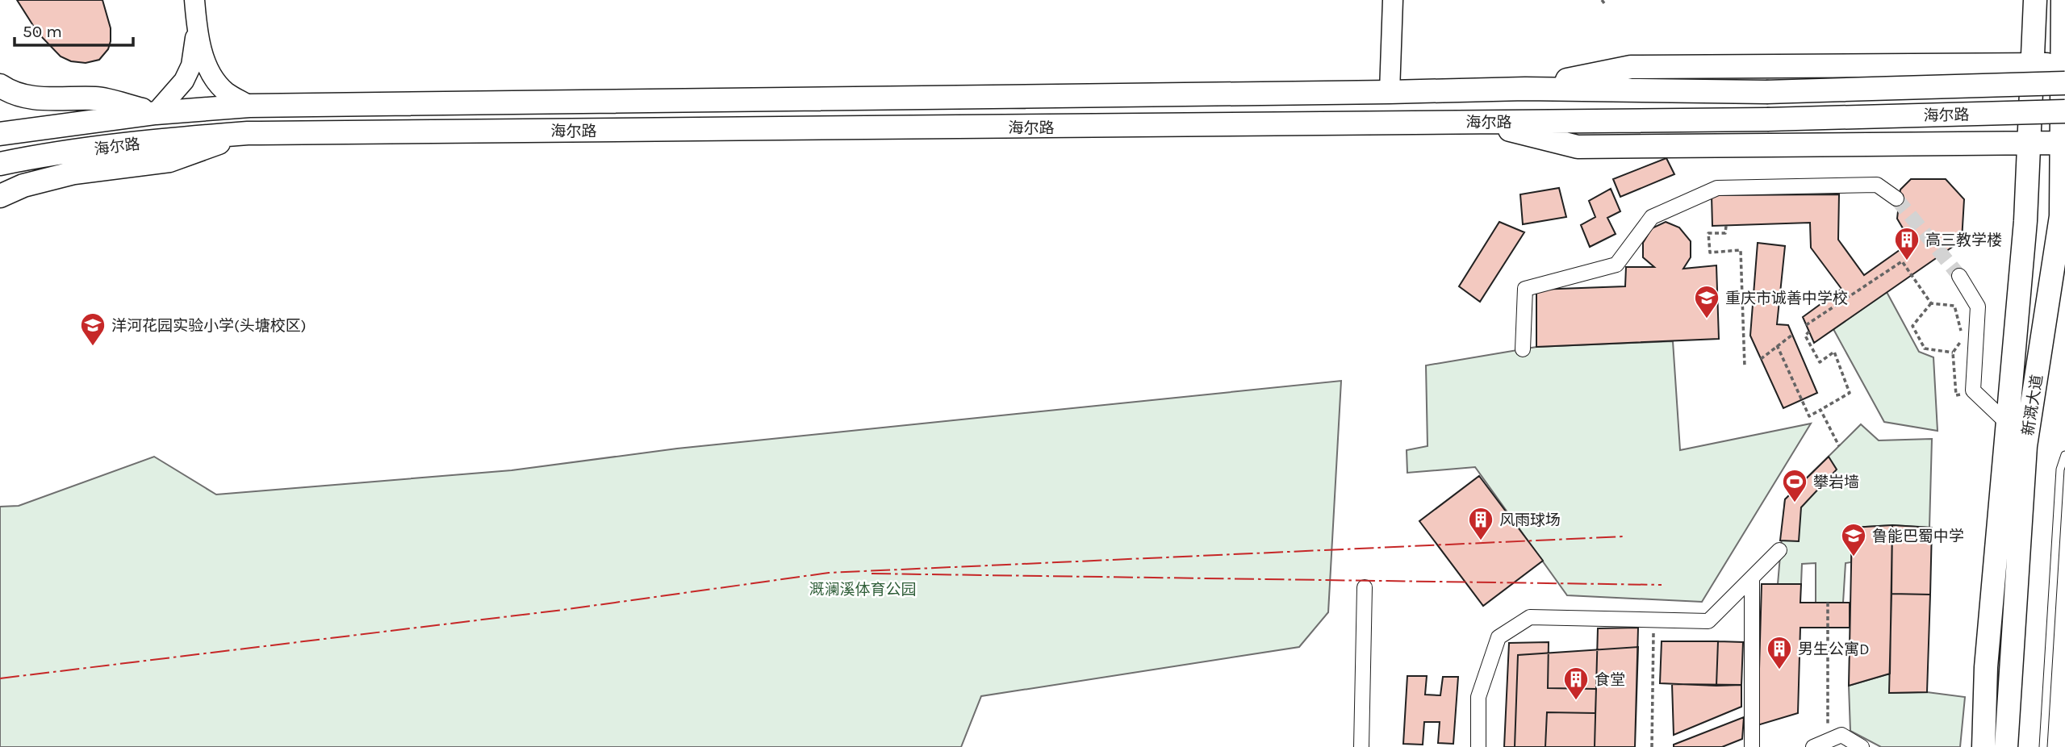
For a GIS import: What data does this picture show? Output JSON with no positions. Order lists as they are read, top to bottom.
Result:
{
  "streets": {
    "main road": ["海尔路", "新溉大道"]
  },
  "crossings": [
    ["海尔路", "新溉大道"]
  ],
  "parks": ["溉澜溪体育公园"],
  "places": {
    "building": [
      "高三教学楼",
      "风雨球场",
      "男生公寓D",
      "食堂"
    ],
    "school or university": ["重庆市诚善中学校", "洋河花园实验小学(头塘校区)", "鲁能巴蜀中学"],
    "sports": ["攀岩墙"]
  },
  "scale_bar": "50 m"
}
